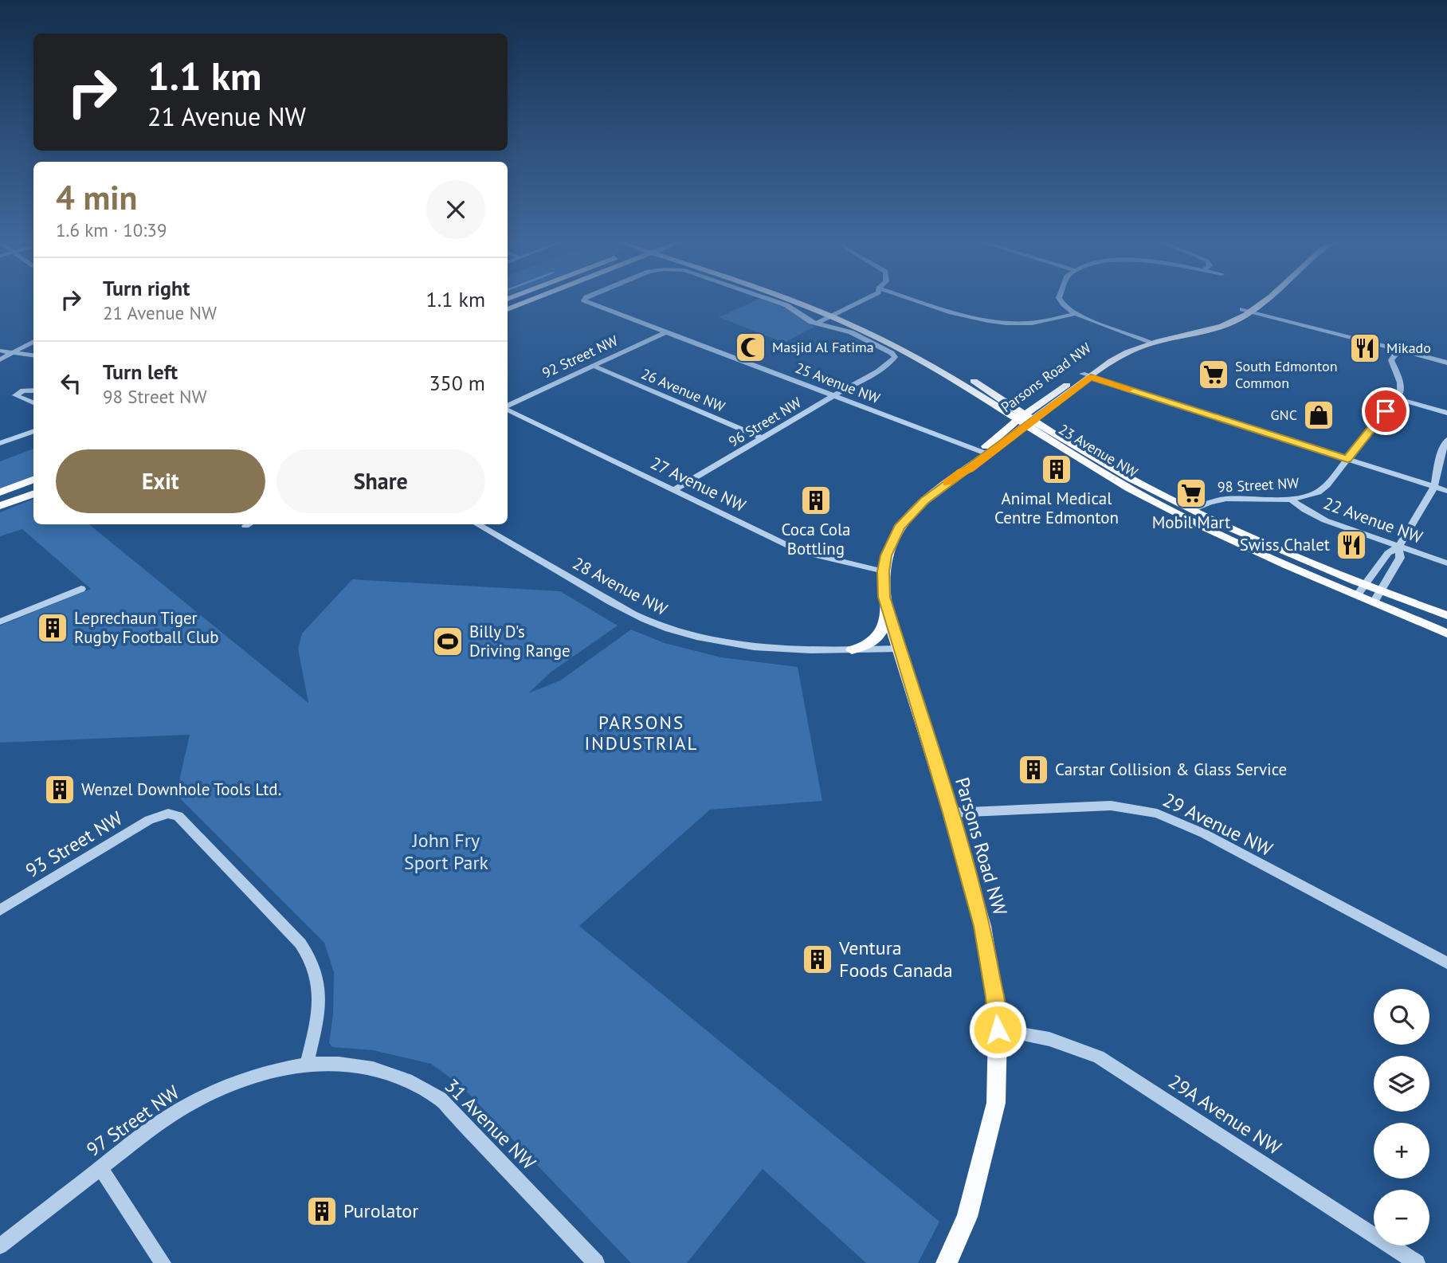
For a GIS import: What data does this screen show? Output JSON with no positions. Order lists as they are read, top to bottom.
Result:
{
  "streets": {
    "main road": ["Parsons Road NW", "23 Avenue NW"],
    "street": [
      "92 Street NW",
      "25 Avenue NW",
      "26 Avenue NW",
      "96 Street NW",
      "27 Avenue NW",
      "98 Street NW",
      "22 Avenue NW",
      "28 Avenue NW",
      "29 Avenue NW",
      "93 Street NW",
      "29A Avenue NW",
      "97 Street NW",
      "31 Avenue NW"
    ]
  },
  "crossings": [
    ["92 Street NW", "25 Avenue NW"],
    ["92 Street NW", "26 Avenue NW"],
    ["Parsons Road NW", "25 Avenue NW"],
    ["Parsons Road NW", "23 Avenue NW"],
    ["Parsons Road NW", "27 Avenue NW"],
    ["Parsons Road NW", "28 Avenue NW"],
    ["Parsons Road NW", "29 Avenue NW"],
    ["Parsons Road NW", "29A Avenue NW"],
    ["25 Avenue NW", "96 Street NW"],
    ["26 Avenue NW", "96 Street NW"],
    ["96 Street NW", "27 Avenue NW"],
    ["23 Avenue NW", "98 Street NW"],
    ["98 Street NW", "22 Avenue NW"],
    ["97 Street NW", "31 Avenue NW"]
  ],
  "districts": ["PARSONS INDUSTRIAL"],
  "parks": ["John Fry Sport Park"],
  "places": {
    "mosque": ["Masjid Al Fatima"],
    "restaurant": ["Mikado", "Swiss Chalet"],
    "supermarket": ["South Edmonton Common", "Mobil Mart"],
    "shop": ["GNC"],
    "building": [
      "Animal Medical Centre Edmonton",
      "Coca Cola Bottling",
      "Leprechaun Tiger Rugby Football Club",
      "Carstar Collision & Glass Service",
      "Wenzel Downhole Tools Ltd.",
      "Ventura Foods Canada",
      "Purolator"
    ],
    "sports": ["Billy D's Driving Range"]
  },
  "page": {
    "turn": ["1.1 km", "21 Avenue NW"],
    "heading": ["4 min", "1.6 km · 10:39"],
    "list": [
      {
        "name": "Turn right",
        "note": "21 Avenue NW",
        "value": "1.1 km"
      },
      {
        "name": "Turn left",
        "note": "98 Street NW",
        "value": "350 m"
      }
    ],
    "buttons": ["Exit", "Share"],
    "map_buttons": ["+", "−"]
  }
}
